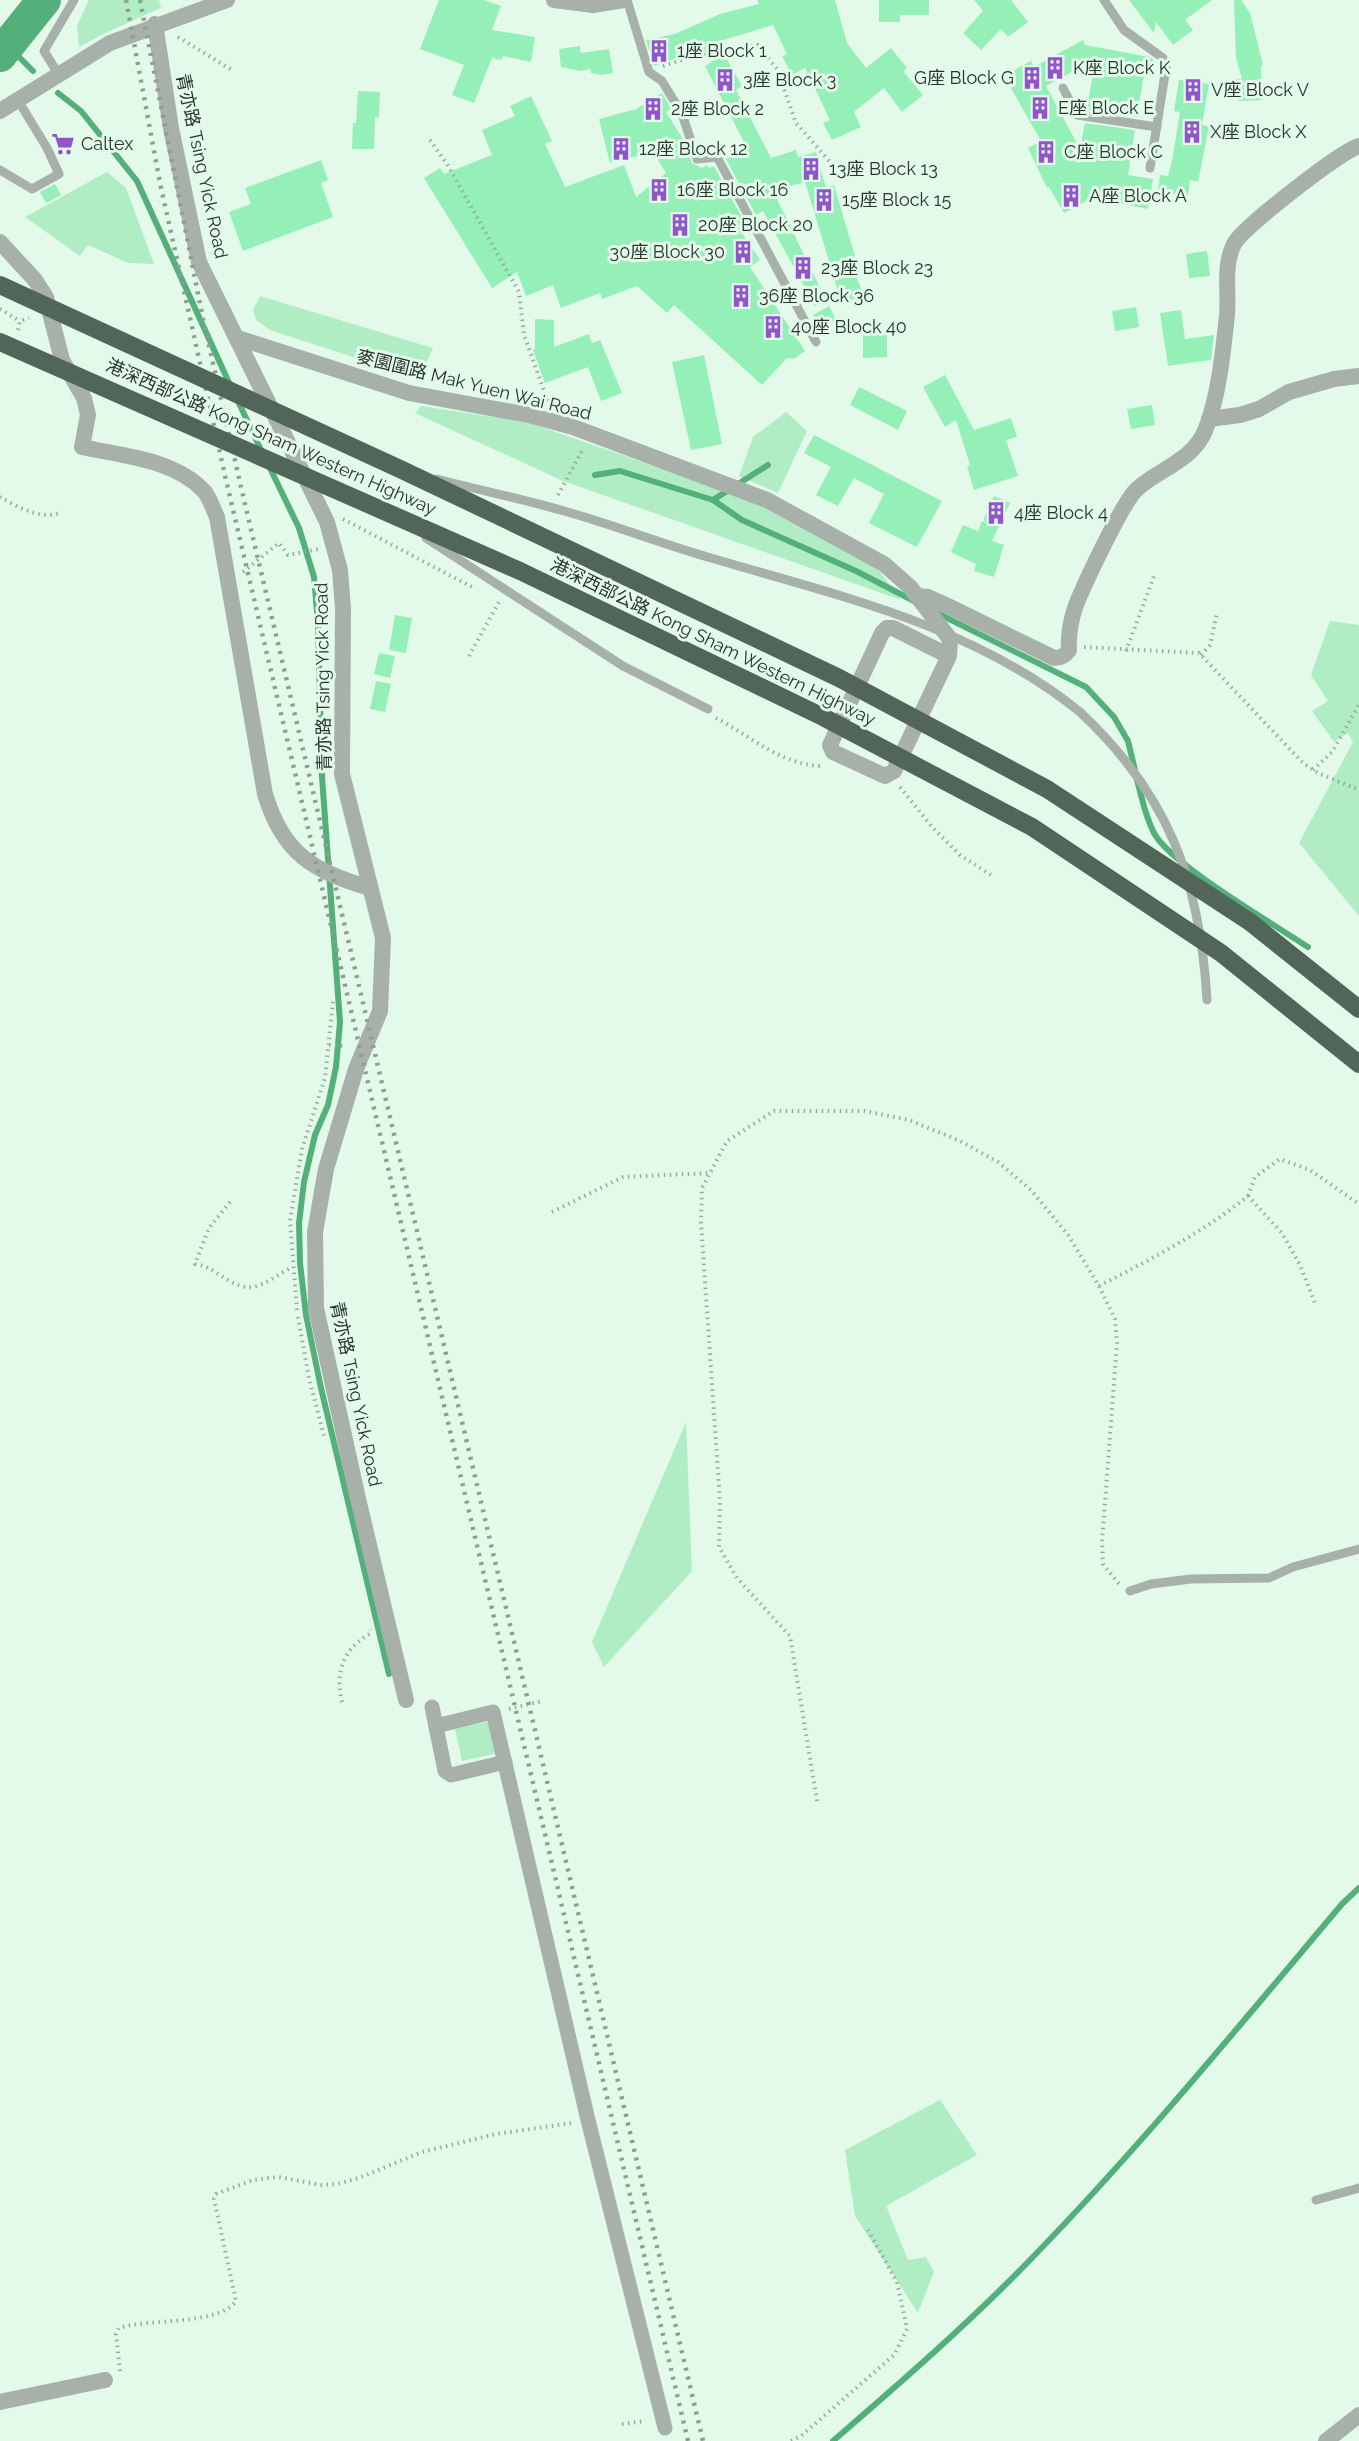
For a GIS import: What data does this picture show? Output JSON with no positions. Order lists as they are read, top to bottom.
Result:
{
  "streets": {
    "highway": ["港深西部公路 Kong Sham Western Highway"],
    "street": ["青亦路 Tsing Yick Road", "麥園圍路 Mak Yuen Wai Road"]
  },
  "crossings": [
    ["青亦路 Tsing Yick Road", "麥園圍路 Mak Yuen Wai Road"]
  ],
  "places": {
    "building": [
      "1座 Block 1",
      "K座 Block K",
      "G座 Block G",
      "3座 Block 3",
      "V座 Block V",
      "E座 Block E",
      "2座 Block 2",
      "X座 Block X",
      "12座 Block 12",
      "C座 Block C",
      "13座 Block 13",
      "16座 Block 16",
      "A座 Block A",
      "15座 Block 15",
      "20座 Block 20",
      "30座 Block 30",
      "23座 Block 23",
      "36座 Block 36",
      "40座 Block 40",
      "4座 Block 4"
    ],
    "supermarket": ["Caltex"]
  }
}
